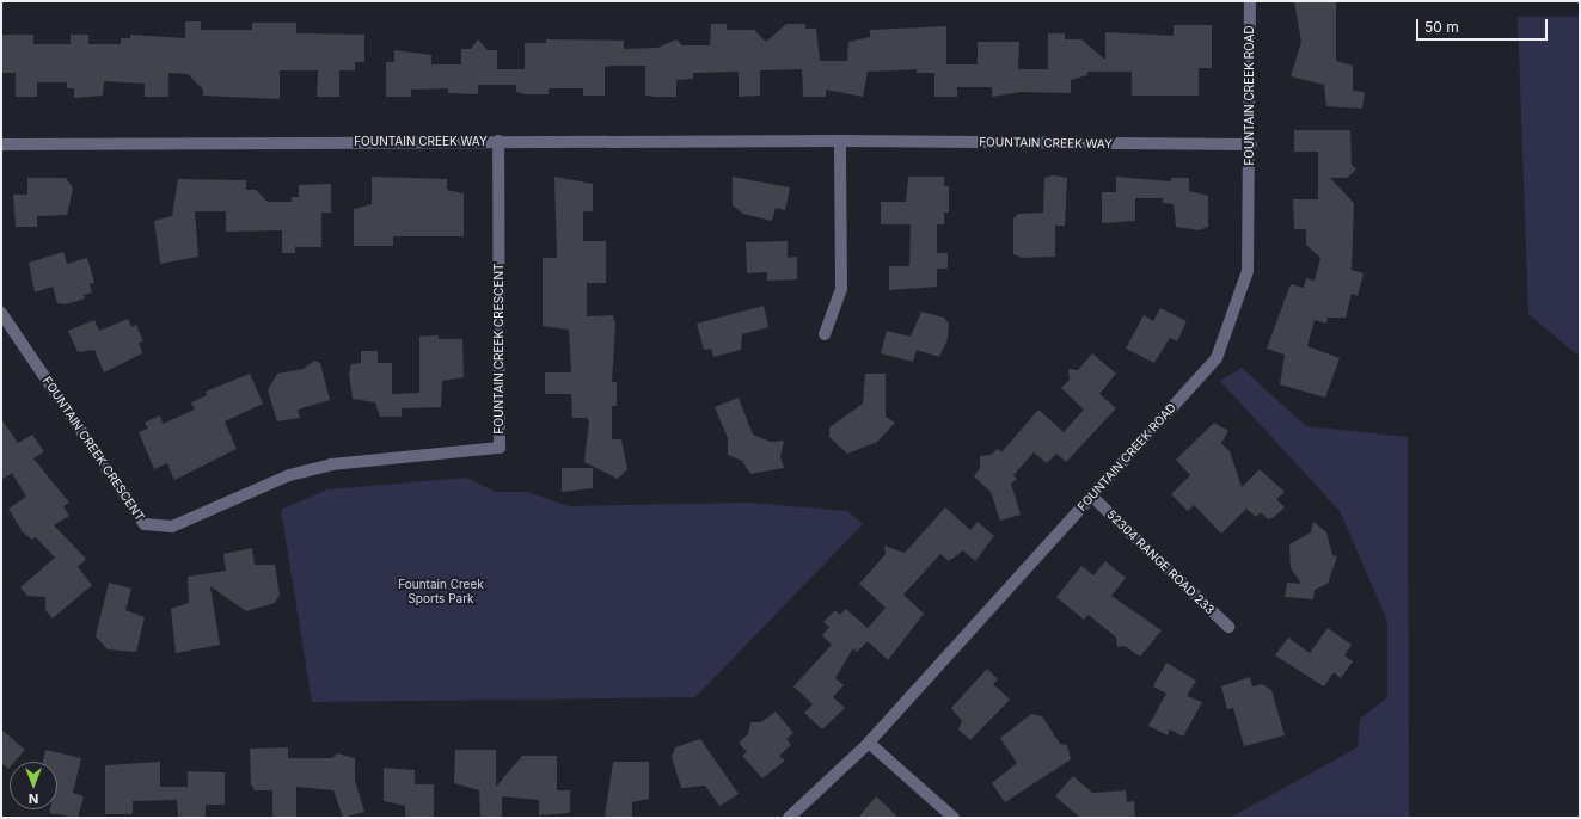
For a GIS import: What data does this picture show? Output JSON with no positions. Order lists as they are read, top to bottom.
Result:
{
  "streets": {
    "street": [
      "FOUNTAIN CREEK ROAD",
      "FOUNTAIN CREEK WAY",
      "FOUNTAIN CREEK CRESCENT",
      "52304 RANGE ROAD 233"
    ]
  },
  "crossings": [
    ["FOUNTAIN CREEK ROAD", "FOUNTAIN CREEK WAY"],
    ["FOUNTAIN CREEK ROAD", "52304 RANGE ROAD 233"],
    ["FOUNTAIN CREEK WAY", "FOUNTAIN CREEK CRESCENT"]
  ],
  "parks": ["Fountain Creek Sports Park"],
  "scale_bar": "50 m",
  "north": "bottom"
}
